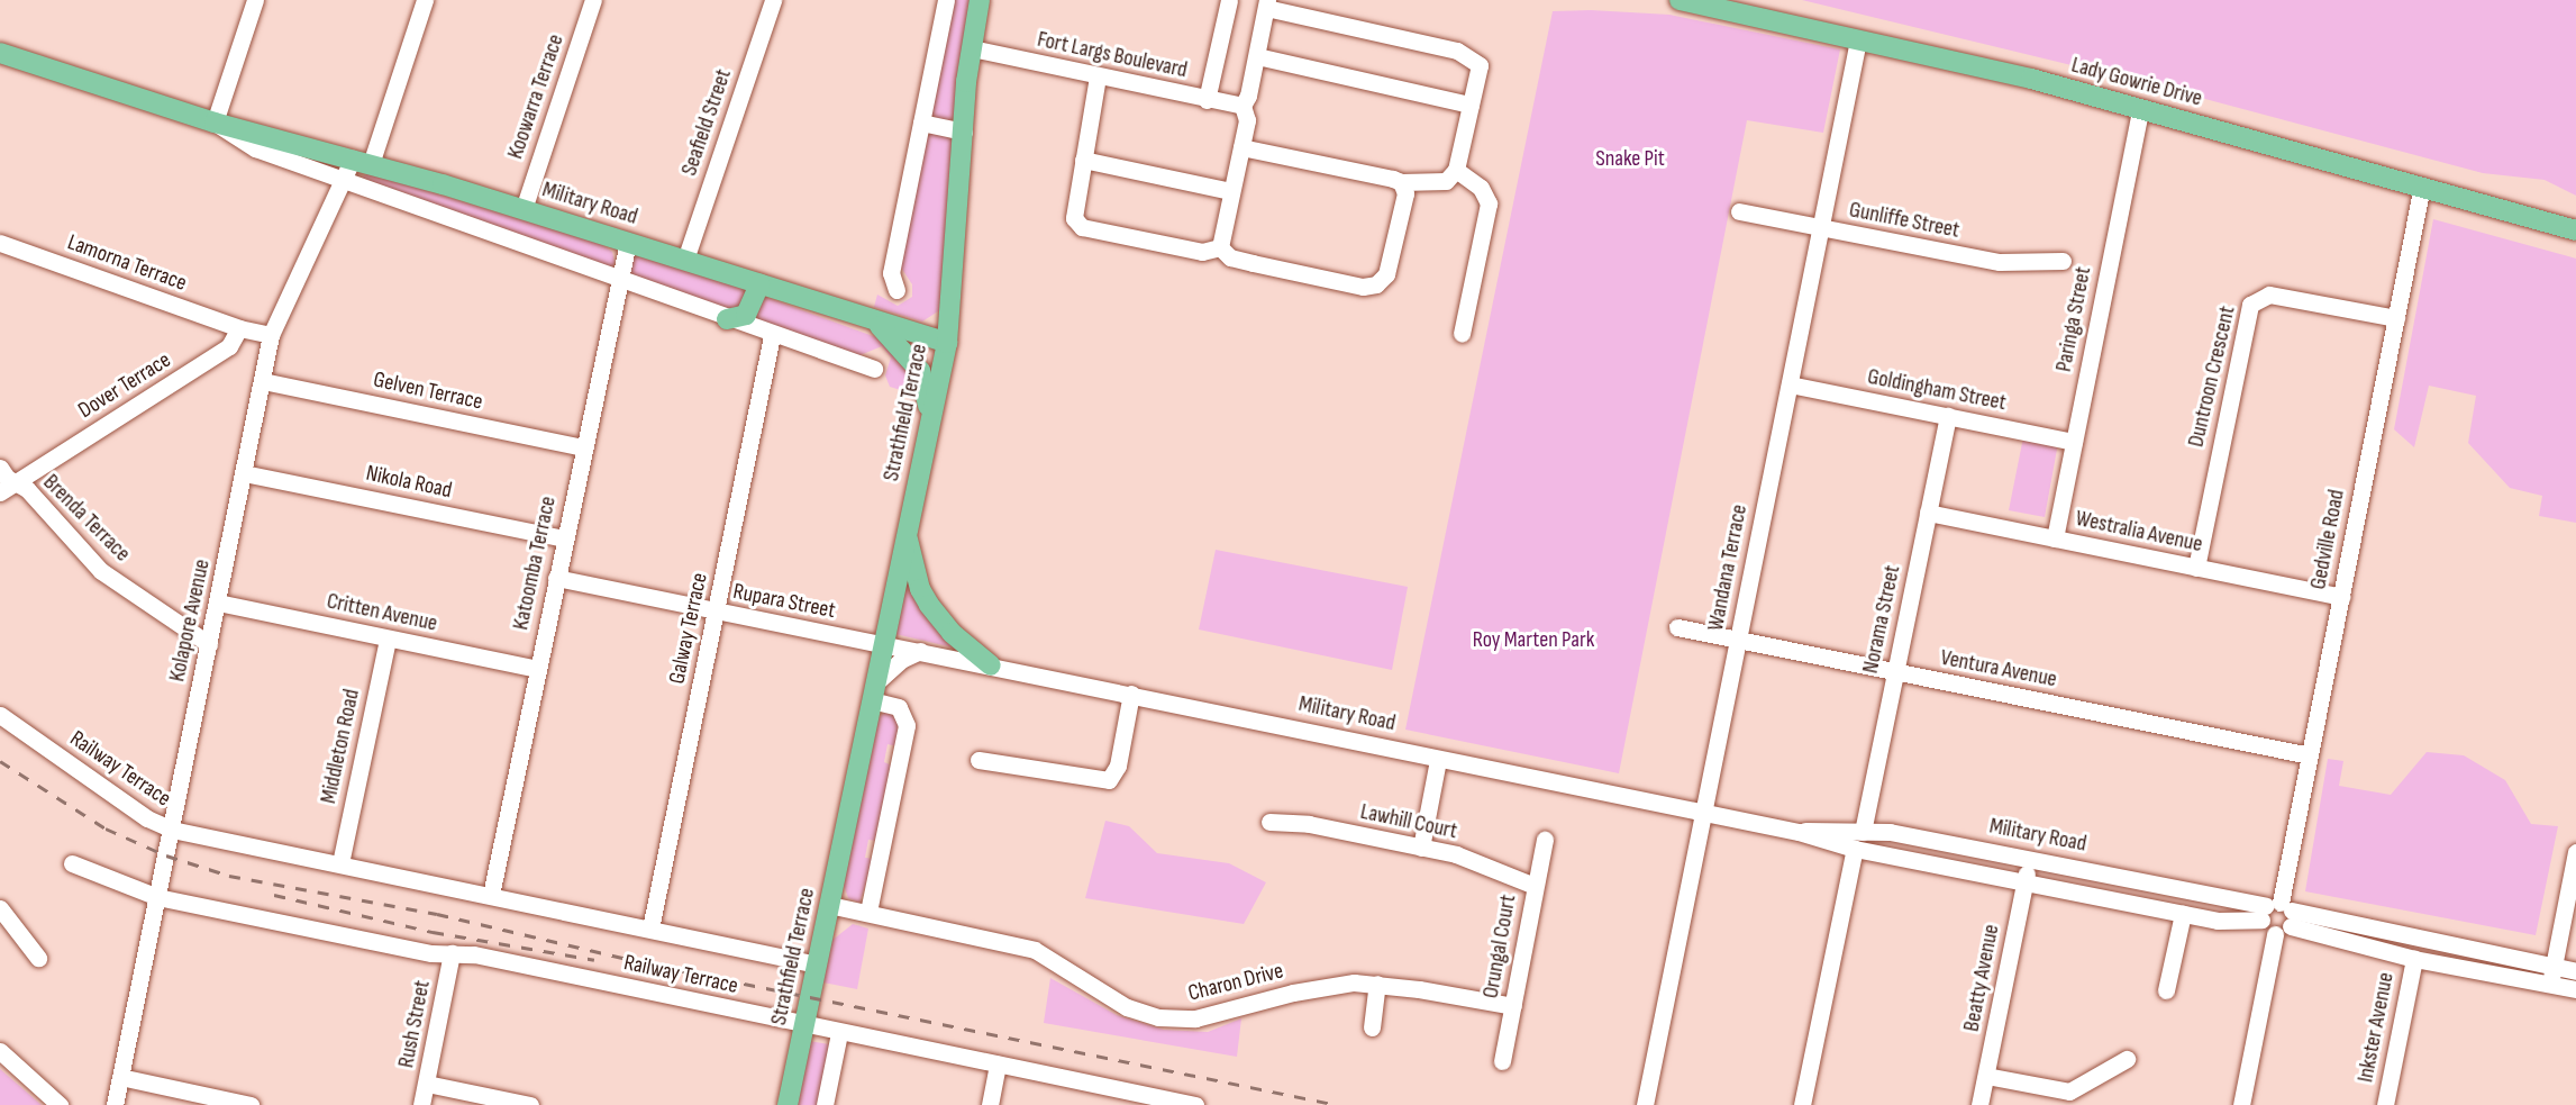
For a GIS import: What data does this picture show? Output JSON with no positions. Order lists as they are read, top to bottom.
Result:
{
  "streets": {
    "main road": ["Lady Gowrie Drive", "Military Road", "Strathfield Terrace"],
    "street": [
      "Fort Largs Boulevard",
      "Koowarra Terrace",
      "Seafield Street",
      "Gunliffe Street",
      "Lamorna Terrace",
      "Paringa Street",
      "Duntroon Crescent",
      "Dover Terrace",
      "Goldingham Street",
      "Gelven Terrace",
      "Nikola Road",
      "Brenda Terrace",
      "Westralia Avenue",
      "Gedville Road",
      "Katoomba Terrace",
      "Wandana Terrace",
      "Rupara Street",
      "Critten Avenue",
      "Norama Street",
      "Kolapore Avenue",
      "Galway Terrace",
      "Ventura Avenue",
      "Middleton Road",
      "Railway Terrace",
      "Lawhill Court",
      "Orungal Court",
      "Beatty Avenue",
      "Charon Drive",
      "Rush Street",
      "Inkster Avenue"
    ]
  },
  "crossings": [
    ["Fort Largs Boulevard", "Strathfield Terrace"],
    ["Lady Gowrie Drive", "Paringa Street"],
    ["Lady Gowrie Drive", "Gedville Road"],
    ["Lady Gowrie Drive", "Wandana Terrace"],
    ["Koowarra Terrace", "Military Road"],
    ["Seafield Street", "Military Road"],
    ["Military Road", "Strathfield Terrace"],
    ["Military Road", "Gedville Road"],
    ["Military Road", "Katoomba Terrace"],
    ["Military Road", "Wandana Terrace"],
    ["Military Road", "Rupara Street"],
    ["Military Road", "Norama Street"],
    ["Military Road", "Kolapore Avenue"],
    ["Military Road", "Galway Terrace"],
    ["Military Road", "Beatty Avenue"],
    ["Military Road", "Inkster Avenue"],
    ["Gunliffe Street", "Wandana Terrace"],
    ["Lamorna Terrace", "Dover Terrace"],
    ["Paringa Street", "Goldingham Street"],
    ["Paringa Street", "Westralia Avenue"],
    ["Duntroon Crescent", "Westralia Avenue"],
    ["Duntroon Crescent", "Gedville Road"],
    ["Dover Terrace", "Brenda Terrace"],
    ["Goldingham Street", "Wandana Terrace"],
    ["Goldingham Street", "Norama Street"],
    ["Gelven Terrace", "Katoomba Terrace"],
    ["Gelven Terrace", "Kolapore Avenue"],
    ["Strathfield Terrace", "Rupara Street"],
    ["Strathfield Terrace", "Railway Terrace"],
    ["Strathfield Terrace", "Charon Drive"],
    ["Nikola Road", "Katoomba Terrace"],
    ["Nikola Road", "Kolapore Avenue"],
    ["Brenda Terrace", "Kolapore Avenue"],
    ["Westralia Avenue", "Gedville Road"],
    ["Westralia Avenue", "Norama Street"],
    ["Gedville Road", "Ventura Avenue"],
    ["Katoomba Terrace", "Rupara Street"],
    ["Katoomba Terrace", "Critten Avenue"],
    ["Katoomba Terrace", "Railway Terrace"],
    ["Wandana Terrace", "Ventura Avenue"],
    ["Rupara Street", "Galway Terrace"],
    ["Critten Avenue", "Kolapore Avenue"],
    ["Critten Avenue", "Middleton Road"],
    ["Norama Street", "Ventura Avenue"],
    ["Kolapore Avenue", "Railway Terrace"],
    ["Galway Terrace", "Railway Terrace"],
    ["Middleton Road", "Railway Terrace"],
    ["Railway Terrace", "Rush Street"],
    ["Lawhill Court", "Orungal Court"],
    ["Orungal Court", "Charon Drive"]
  ],
  "parks": ["Snake Pit", "Roy Marten Park"]
}
